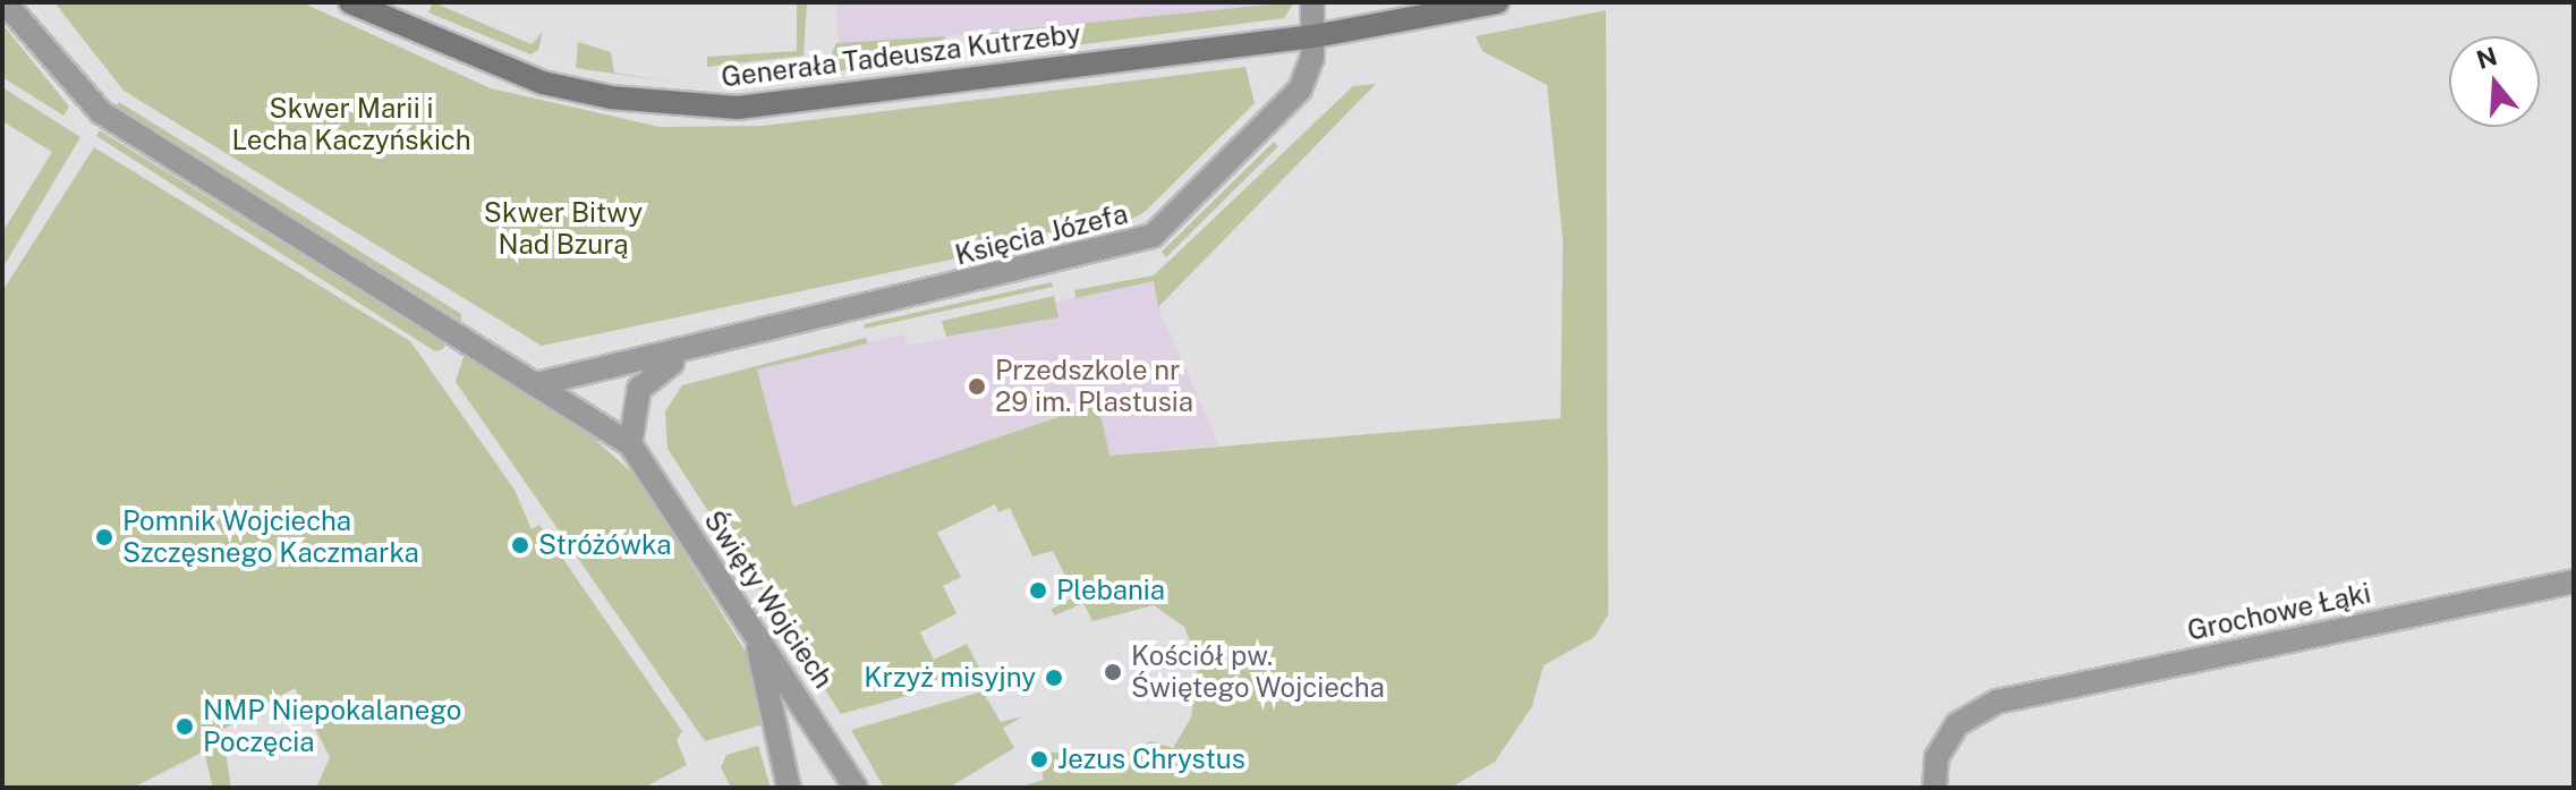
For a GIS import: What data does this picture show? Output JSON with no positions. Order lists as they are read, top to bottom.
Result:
{
  "streets": {
    "street": [
      "Generała Tadeusza Kutrzeby",
      "Księcia Józefa",
      "Święty Wojciech",
      "Grochowe Łąki"
    ]
  },
  "crossings": [
    ["Generała Tadeusza Kutrzeby", "Księcia Józefa"],
    ["Księcia Józefa", "Święty Wojciech"]
  ],
  "parks": ["Skwer Marii i Lecha Kaczyńskich", "Skwer Bitwy Nad Bzurą"],
  "places": [
    "Przedszkole nr 29 im. Plastusia",
    "Pomnik Wojciecha Szczęsnego Kaczmarka",
    "Stróżówka",
    "Plebania",
    "Kościół pw. Świętego Wojciecha",
    "Krzyż misyjny",
    "NMP Niepokalanego Poczęcia",
    "Jezus Chrystus"
  ],
  "north": "top"
}
